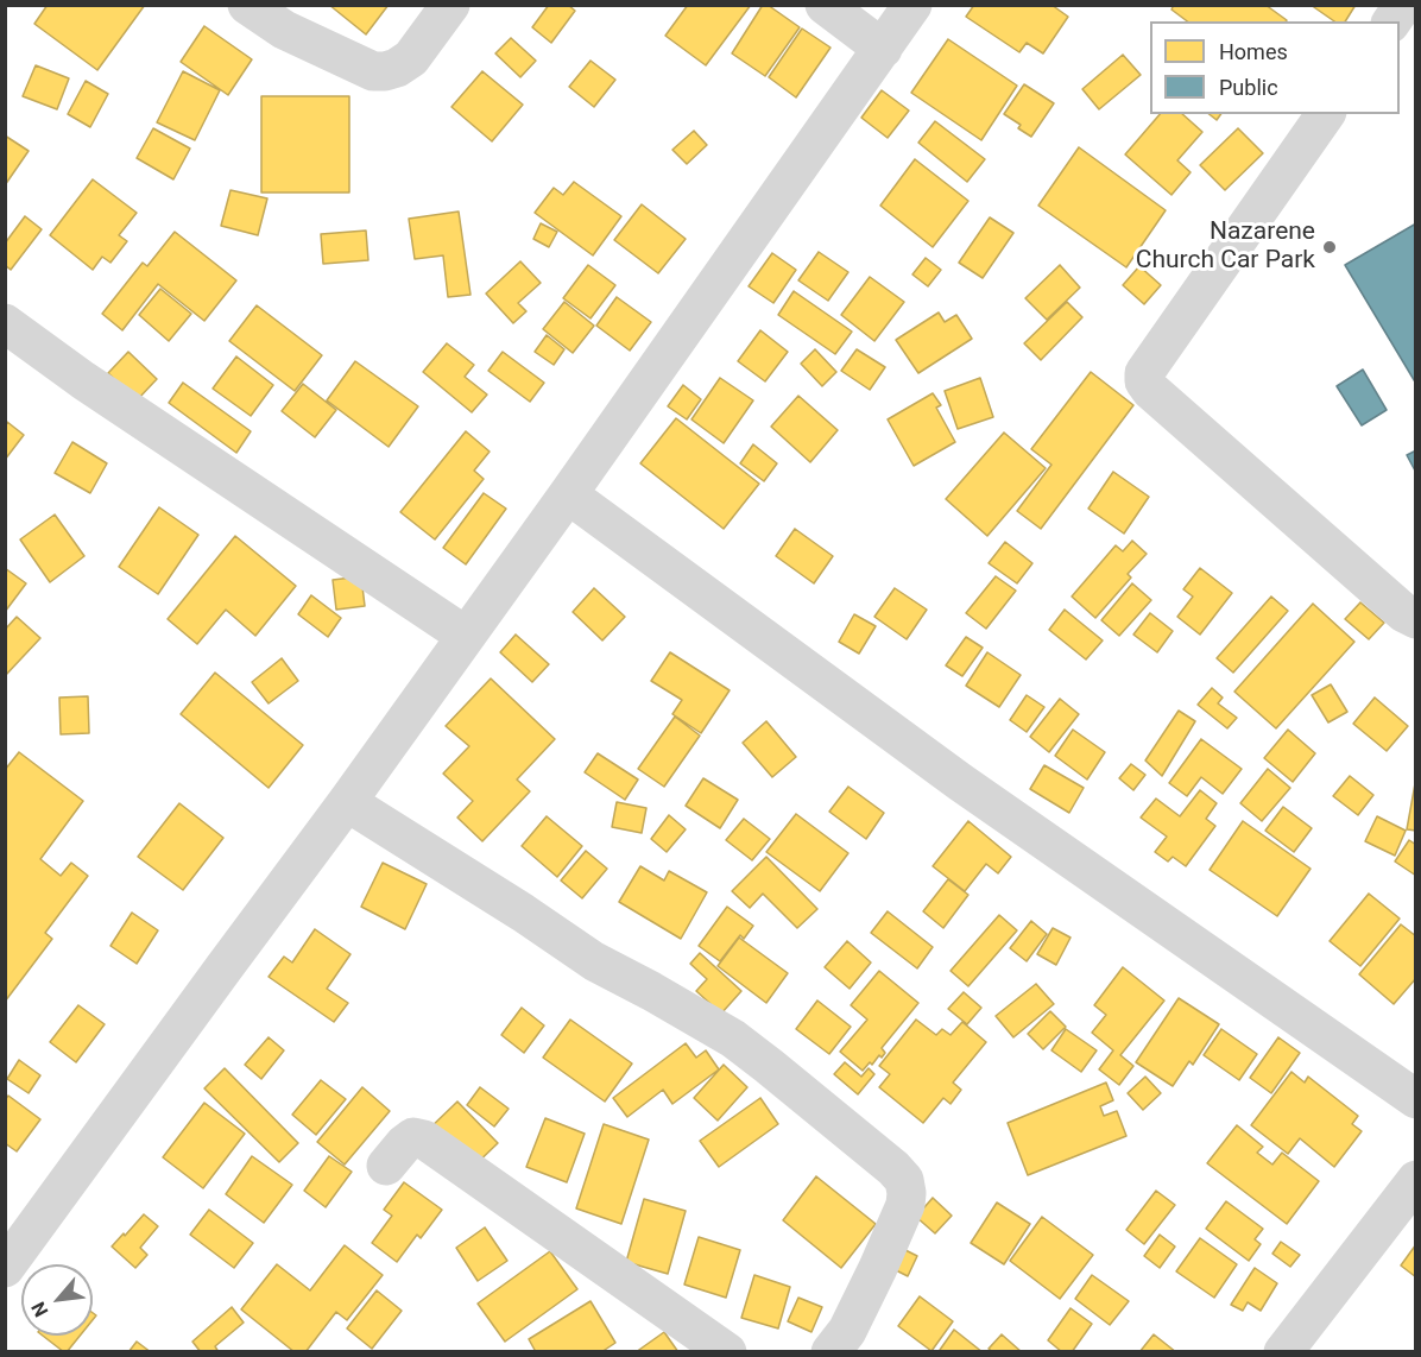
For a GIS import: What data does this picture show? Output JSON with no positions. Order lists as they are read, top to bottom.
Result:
{
  "places": ["Nazarene Church Car Park"],
  "legend": ["Homes", "Public"],
  "north": "bottom left"
}
